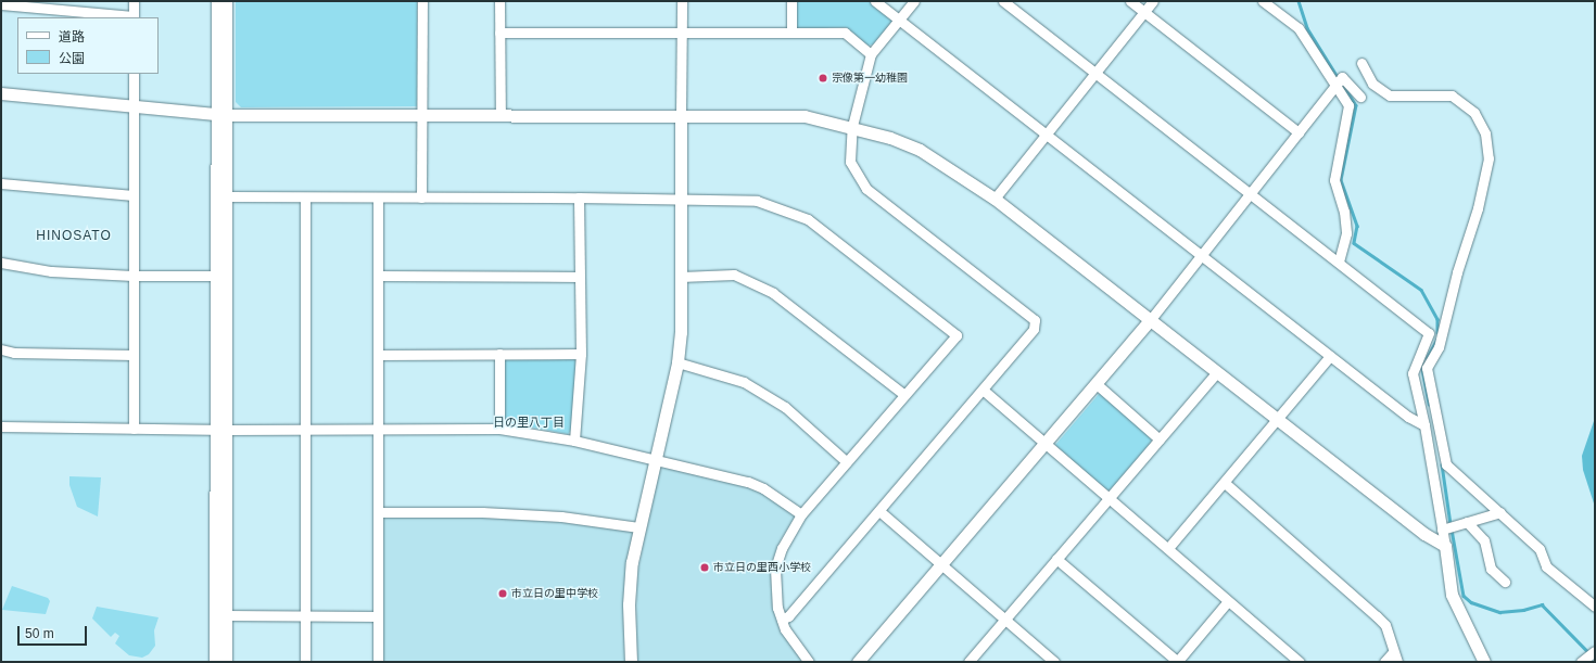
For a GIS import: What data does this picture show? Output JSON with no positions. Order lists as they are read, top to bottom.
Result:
{
  "districts": ["HINOSATO", "日の里八丁目"],
  "places": ["宗像第一幼稚園", "市立日の里西小学校", "市立日の里中学校"],
  "legend": ["道路", "公園"],
  "scale_bar": "50 m"
}
